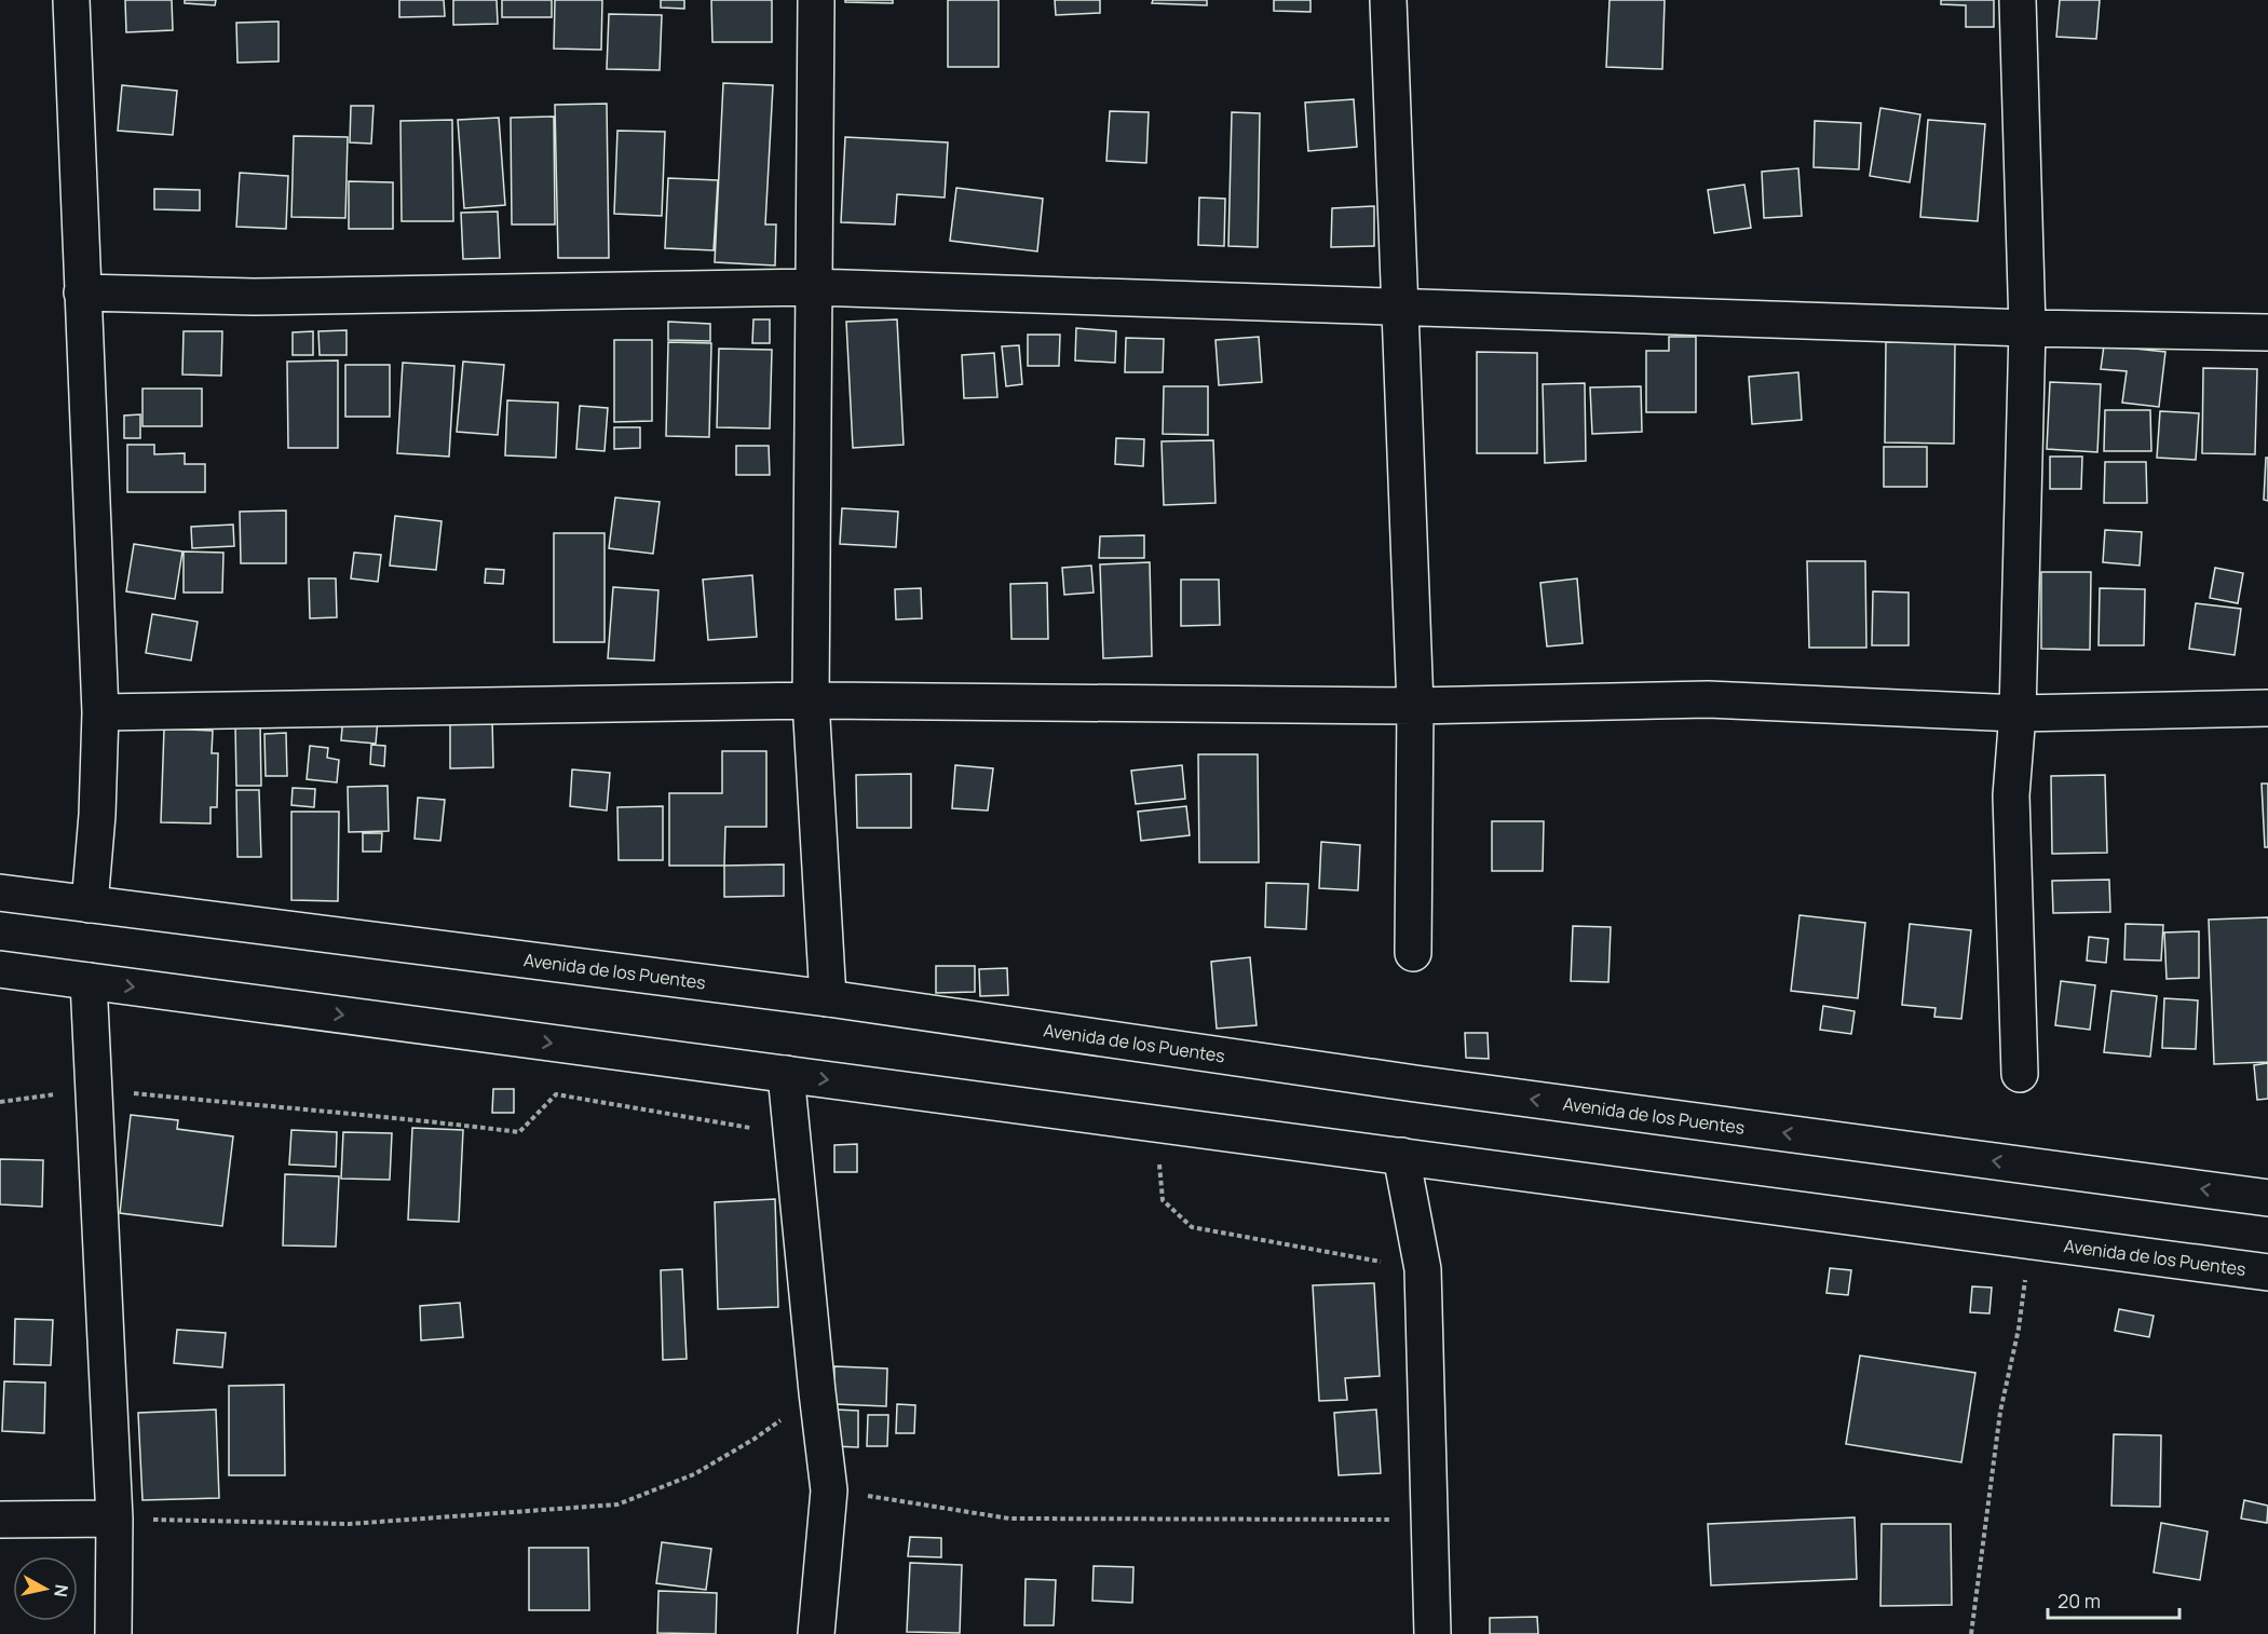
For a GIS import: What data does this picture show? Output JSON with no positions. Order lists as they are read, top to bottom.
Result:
{
  "streets": {
    "street": ["Avenida de los Puentes"]
  },
  "scale_bar": "20 m",
  "north": "right"
}
